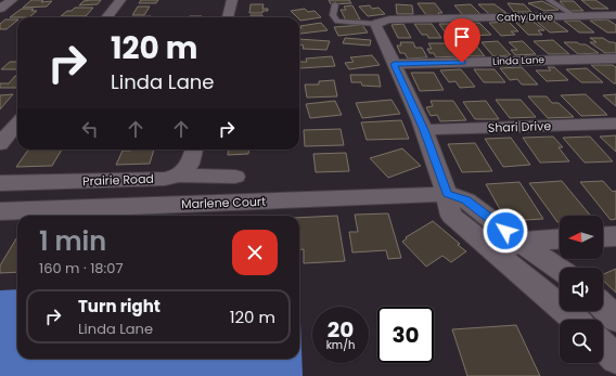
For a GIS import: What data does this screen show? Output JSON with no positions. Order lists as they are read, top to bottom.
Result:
{
  "streets": {
    "street": [
      "Cathy Drive",
      "Linda Lane",
      "Shari Drive",
      "Prairie Road",
      "Marlene Court"
    ]
  },
  "north": "left",
  "page": {
    "turn": ["120 m", "Linda Lane"],
    "heading": ["1 min", "160 m · 18:07"],
    "list": [
      {
        "name": "Turn right",
        "note": "Linda Lane",
        "value": "120 m"
      }
    ],
    "speed": "20 km/h",
    "limit": "30"
  }
}
